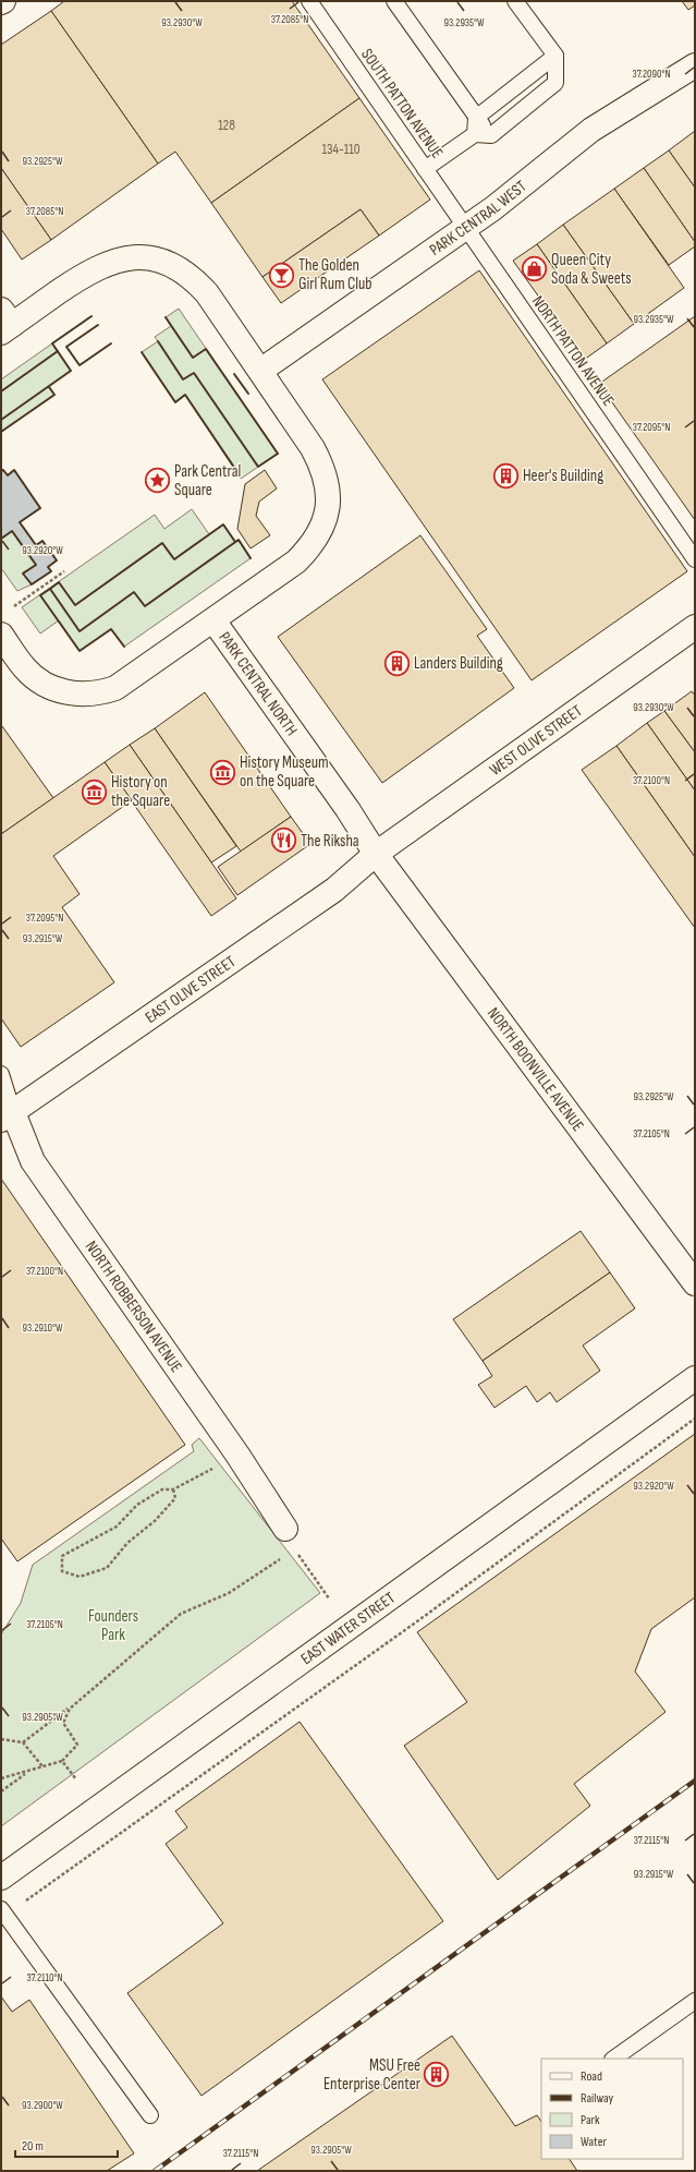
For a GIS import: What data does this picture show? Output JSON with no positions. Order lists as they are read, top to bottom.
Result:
{
  "streets": {
    "street": [
      "PARK CENTRAL WEST",
      "PARK CENTRAL NORTH",
      "WEST OLIVE STREET",
      "EAST OLIVE STREET",
      "NORTH BOONVILLE AVENUE",
      "NORTH ROBBERSON AVENUE",
      "EAST WATER STREET"
    ],
    "lane": ["SOUTH PATTON AVENUE", "NORTH PATTON AVENUE"]
  },
  "crossings": [
    ["SOUTH PATTON AVENUE", "PARK CENTRAL WEST"],
    ["SOUTH PATTON AVENUE", "NORTH PATTON AVENUE"],
    ["PARK CENTRAL WEST", "NORTH PATTON AVENUE"],
    ["PARK CENTRAL NORTH", "WEST OLIVE STREET"],
    ["PARK CENTRAL NORTH", "EAST OLIVE STREET"],
    ["PARK CENTRAL NORTH", "NORTH BOONVILLE AVENUE"],
    ["WEST OLIVE STREET", "EAST OLIVE STREET"],
    ["WEST OLIVE STREET", "NORTH BOONVILLE AVENUE"],
    ["EAST OLIVE STREET", "NORTH BOONVILLE AVENUE"],
    ["EAST OLIVE STREET", "NORTH ROBBERSON AVENUE"]
  ],
  "parks": ["Founders Park"],
  "places": {
    "shop": ["Queen City Soda & Sweets"],
    "bar": ["The Golden Girl Rum Club"],
    "building": ["Heer's Building", "Landers Building", "MSU Free Enterprise Center"],
    "place": ["Park Central Square"],
    "museum": ["History Museum on the Square", "History on the Square"],
    "restaurant": ["The Riksha"]
  },
  "house_numbers": ["128", "134-110"],
  "legend": [
    "Road",
    "Railway",
    "Park",
    "Water"
  ],
  "scale_bar": "20 m",
  "coordinates": [
    "37.2085°N",
    "93.2930°W",
    "93.2935°W",
    "37.2090°N",
    "93.2925°W",
    "37.2095°N",
    "93.2920°W",
    "37.2100°N",
    "93.2915°W",
    "37.2105°N",
    "93.2910°W",
    "93.2905°W",
    "37.2115°N",
    "37.2110°N",
    "93.2900°W"
  ]
}
